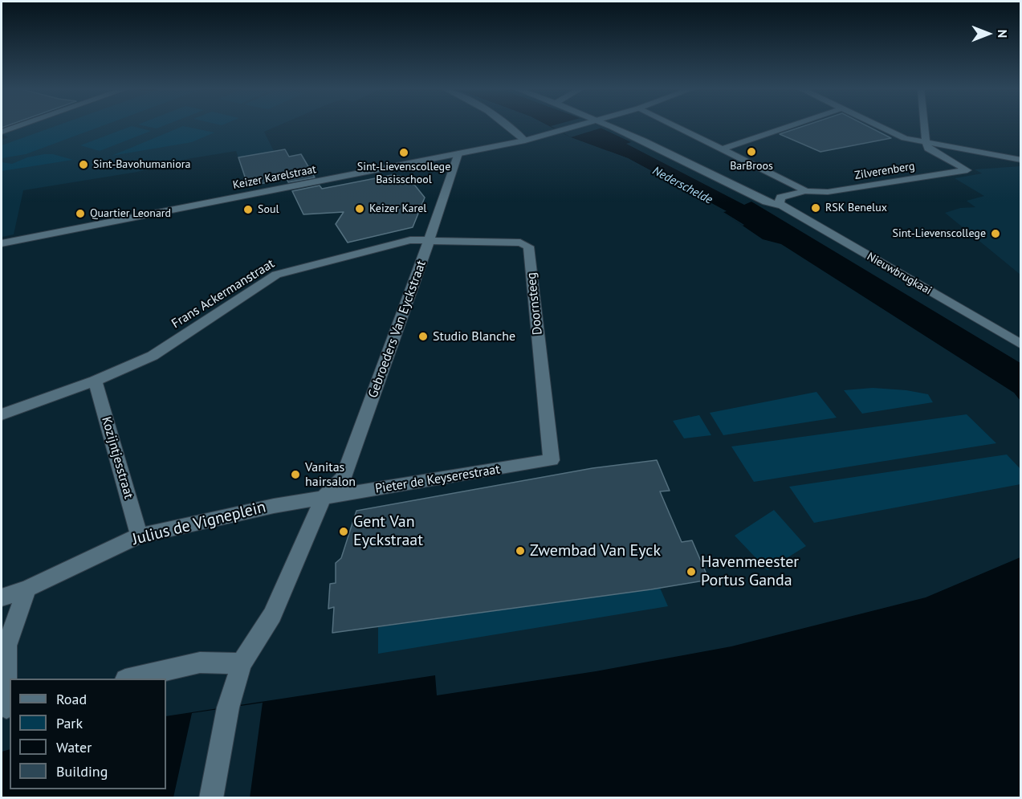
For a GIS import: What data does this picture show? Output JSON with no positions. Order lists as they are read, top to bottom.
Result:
{
  "streets": {
    "street": [
      "Zilverenberg",
      "Keizer Karelstraat",
      "Nieuwbrugkaai",
      "Frans Ackermanstraat",
      "Doornsteeg",
      "Gebroeders Van Eyckstraat",
      "Kozijntjesstraat",
      "Pieter de Keyserestraat",
      "Julius de Vigneplein"
    ]
  },
  "crossings": [
    ["Zilverenberg", "Nieuwbrugkaai"],
    ["Keizer Karelstraat", "Gebroeders Van Eyckstraat"],
    ["Frans Ackermanstraat", "Doornsteeg"],
    ["Frans Ackermanstraat", "Gebroeders Van Eyckstraat"],
    ["Frans Ackermanstraat", "Kozijntjesstraat"],
    ["Doornsteeg", "Gebroeders Van Eyckstraat"],
    ["Doornsteeg", "Pieter de Keyserestraat"],
    ["Gebroeders Van Eyckstraat", "Pieter de Keyserestraat"],
    ["Gebroeders Van Eyckstraat", "Julius de Vigneplein"],
    ["Kozijntjesstraat", "Julius de Vigneplein"],
    ["Pieter de Keyserestraat", "Julius de Vigneplein"]
  ],
  "water": ["Nederschelde"],
  "places": [
    "BarBroos",
    "Sint-Lievenscollege Basisschool",
    "Sint-Bavohumaniora",
    "RSK Benelux",
    "Keizer Karel",
    "Soul",
    "Quartier Leonard",
    "Sint-Lievenscollege",
    "Studio Blanche",
    "Vanitas hairsalon",
    "Gent Van Eyckstraat",
    "Zwembad Van Eyck",
    "Havenmeester Portus Ganda"
  ],
  "legend": [
    "Road",
    "Park",
    "Water",
    "Building"
  ],
  "north": "right"
}
